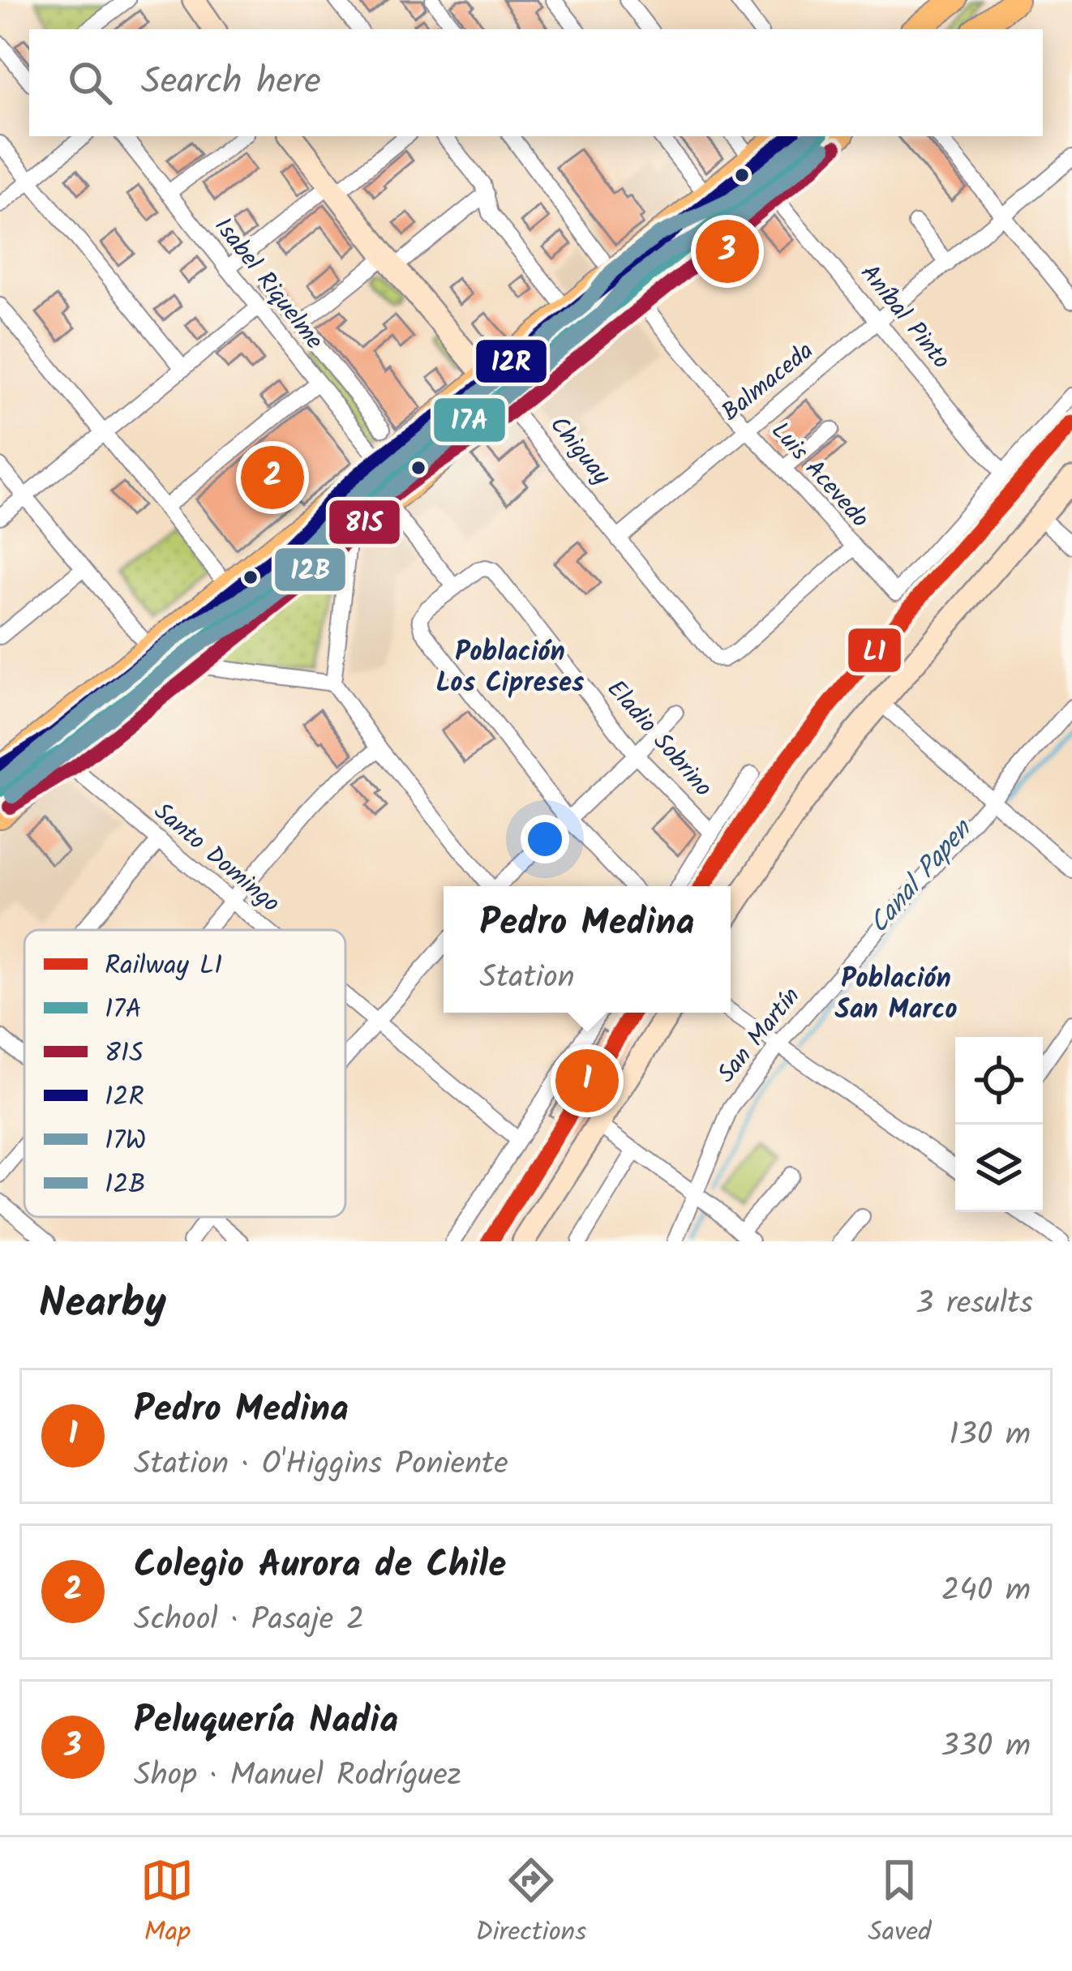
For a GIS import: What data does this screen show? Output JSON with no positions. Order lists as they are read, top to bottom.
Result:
{
  "streets": {
    "street": [
      "Isabel Riquelme",
      "Aníbal Pinto",
      "Balmaceda",
      "Chiguay",
      "Luis Acevedo",
      "Eladio Sobrino",
      "Santo Domingo",
      "San Martín"
    ]
  },
  "crossings": [
    ["Aníbal Pinto", "Balmaceda"],
    ["Aníbal Pinto", "Luis Acevedo"],
    ["Balmaceda", "Chiguay"],
    ["Balmaceda", "Luis Acevedo"],
    ["Chiguay", "Luis Acevedo"]
  ],
  "districts": ["Población Los Cipreses", "Población San Marco"],
  "water": ["Canal Papen"],
  "lines": [
    "transit line 17A",
    "transit line 12R",
    "transit line 17W",
    "transit line 81S",
    "transit line 12B",
    "rail line L1"
  ],
  "legend": [
    "Railway L1",
    "17A",
    "81S",
    "12R",
    "17W",
    "12B"
  ],
  "page": {
    "search": "Search here",
    "pins": ["3", "2", "1"],
    "popup": ["Pedro Medina", "Station"],
    "heading": ["Nearby", "3 results"],
    "list": [
      {
        "mark": "1",
        "name": "Pedro Medina",
        "note": "Station · O'Higgins Poniente",
        "value": "130 m"
      },
      {
        "mark": "2",
        "name": "Colegio Aurora de Chile",
        "note": "School · Pasaje 2",
        "value": "240 m"
      },
      {
        "mark": "3",
        "name": "Peluquería Nadia",
        "note": "Shop · Manuel Rodríguez",
        "value": "330 m"
      }
    ],
    "nav": ["Map", "Directions", "Saved"]
  }
}
